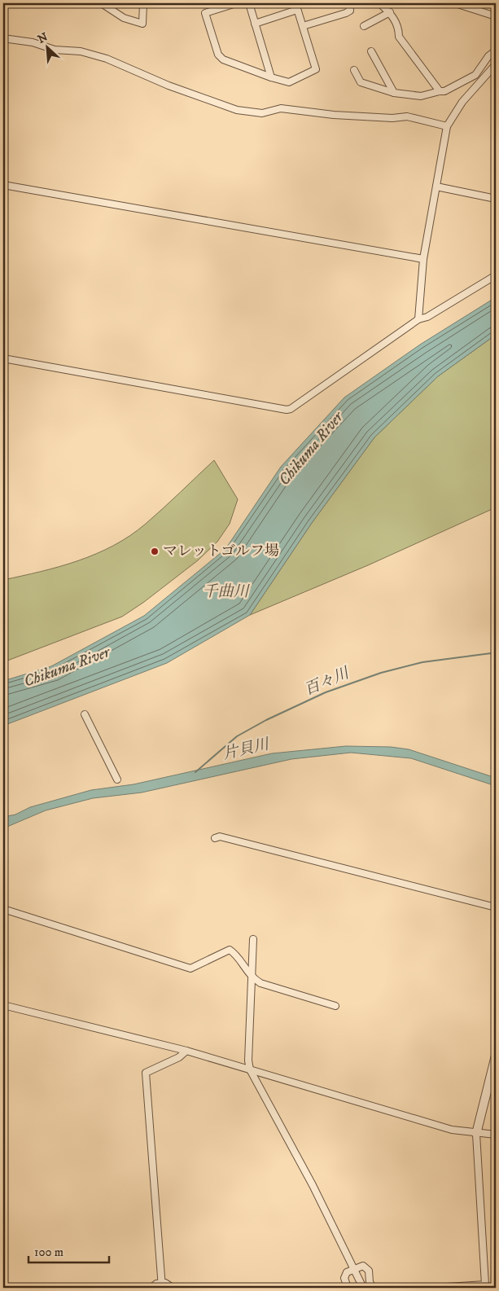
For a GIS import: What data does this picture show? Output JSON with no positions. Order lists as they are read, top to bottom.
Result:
{
  "water": [
    "Chikuma River",
    "千曲川",
    "百々川",
    "片貝川"
  ],
  "places": ["マレットゴルフ場"],
  "scale_bar": "100 m",
  "north": "top left"
}
